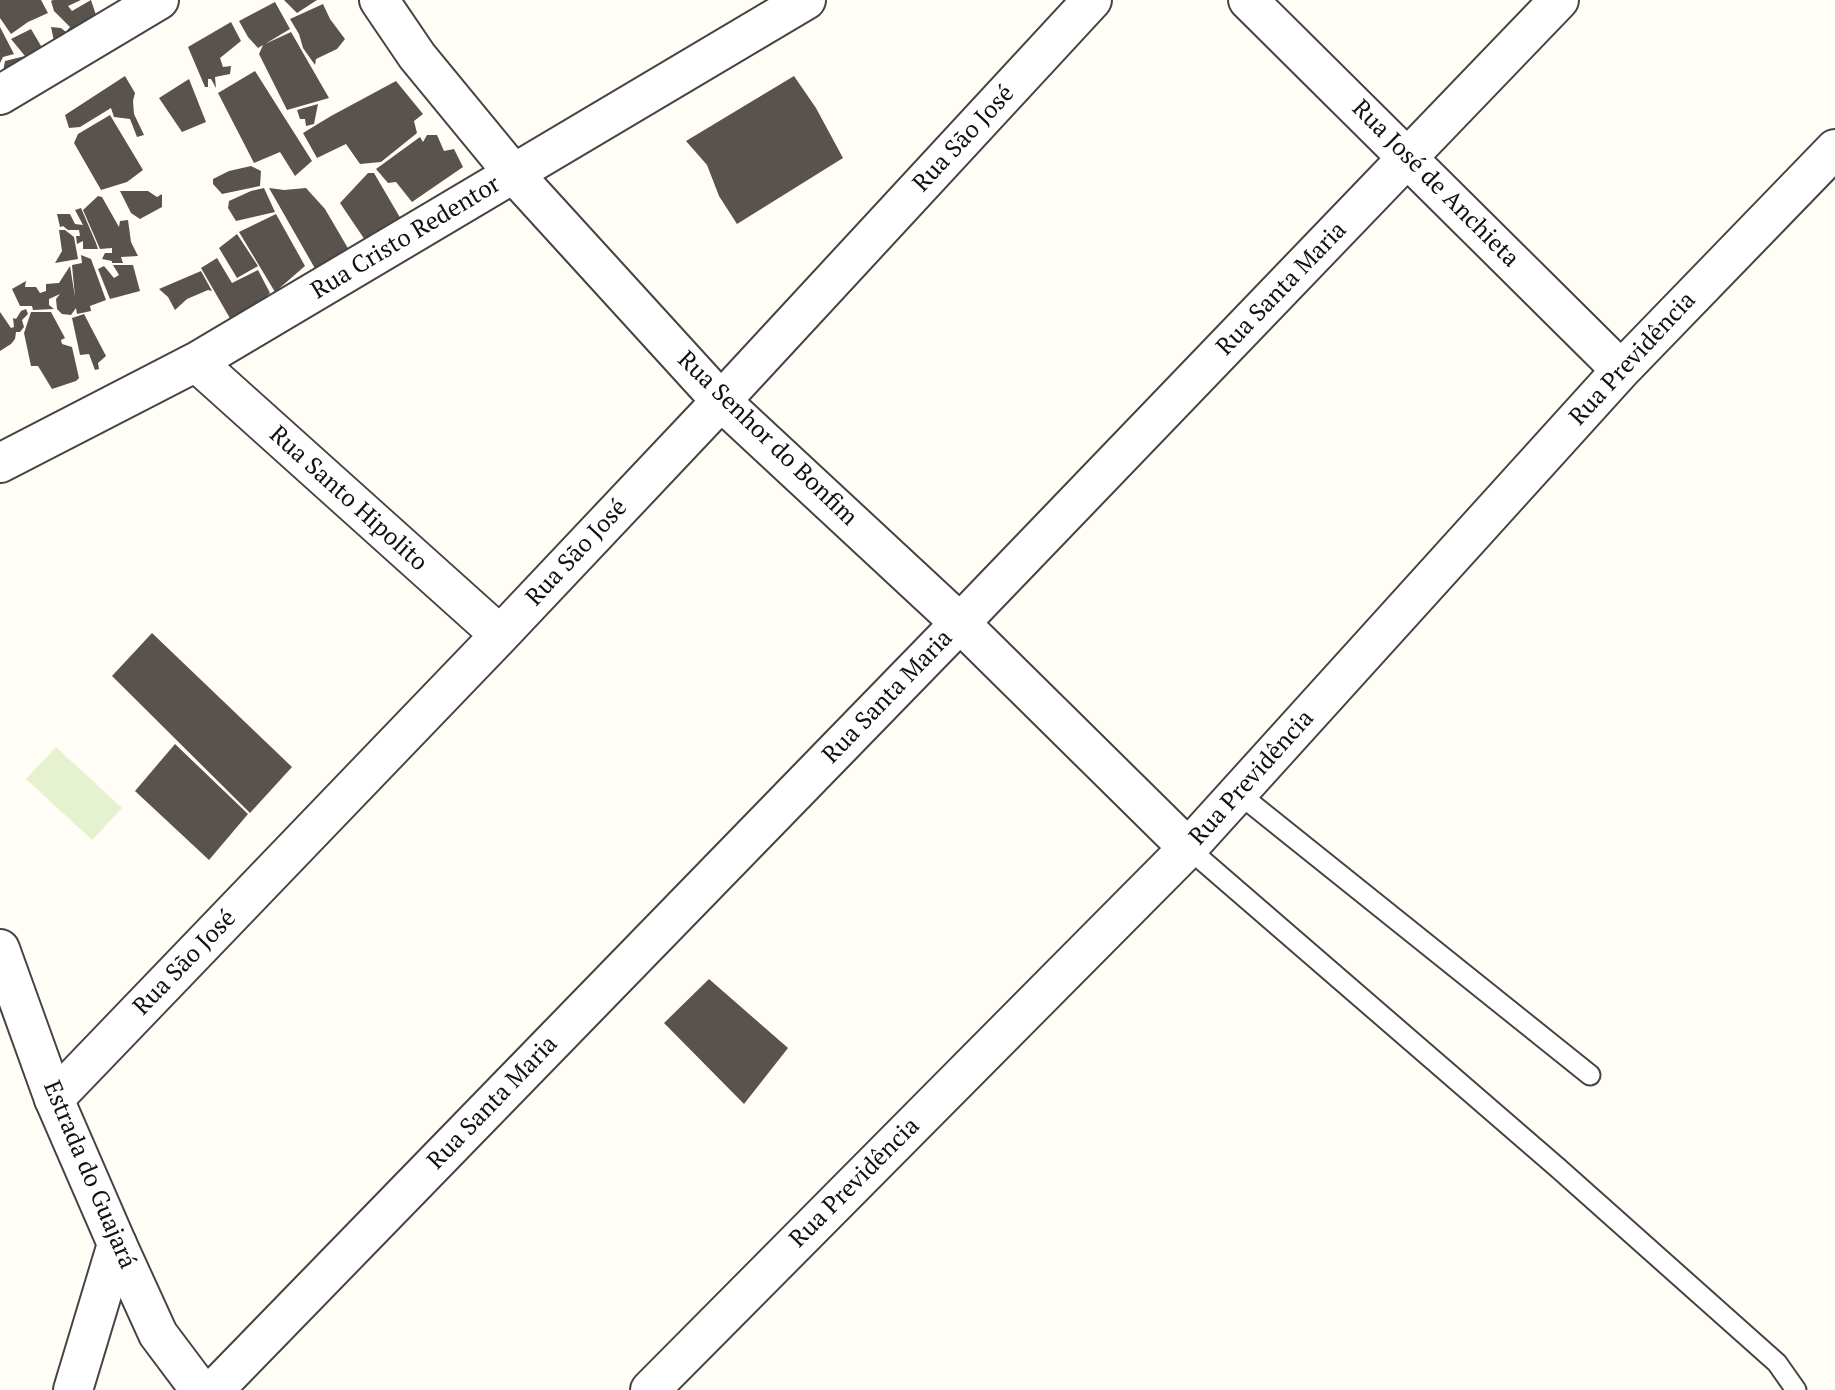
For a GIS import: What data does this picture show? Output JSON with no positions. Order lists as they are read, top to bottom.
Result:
{
  "streets": {
    "street": [
      "Rua São José",
      "Rua José de Anchieta",
      "Rua Cristo Redentor",
      "Rua Santa Maria",
      "Rua Previdência",
      "Rua Senhor do Bonfim",
      "Rua Santo Hipolito",
      "Estrada do Guajará"
    ]
  },
  "crossings": [
    ["Rua São José", "Rua Senhor do Bonfim"],
    ["Rua São José", "Rua Santo Hipolito"],
    ["Rua São José", "Estrada do Guajará"],
    ["Rua José de Anchieta", "Rua Santa Maria"],
    ["Rua José de Anchieta", "Rua Previdência"],
    ["Rua Cristo Redentor", "Rua Senhor do Bonfim"],
    ["Rua Cristo Redentor", "Rua Santo Hipolito"],
    ["Rua Santa Maria", "Rua Senhor do Bonfim"],
    ["Rua Previdência", "Rua Senhor do Bonfim"]
  ]
}
